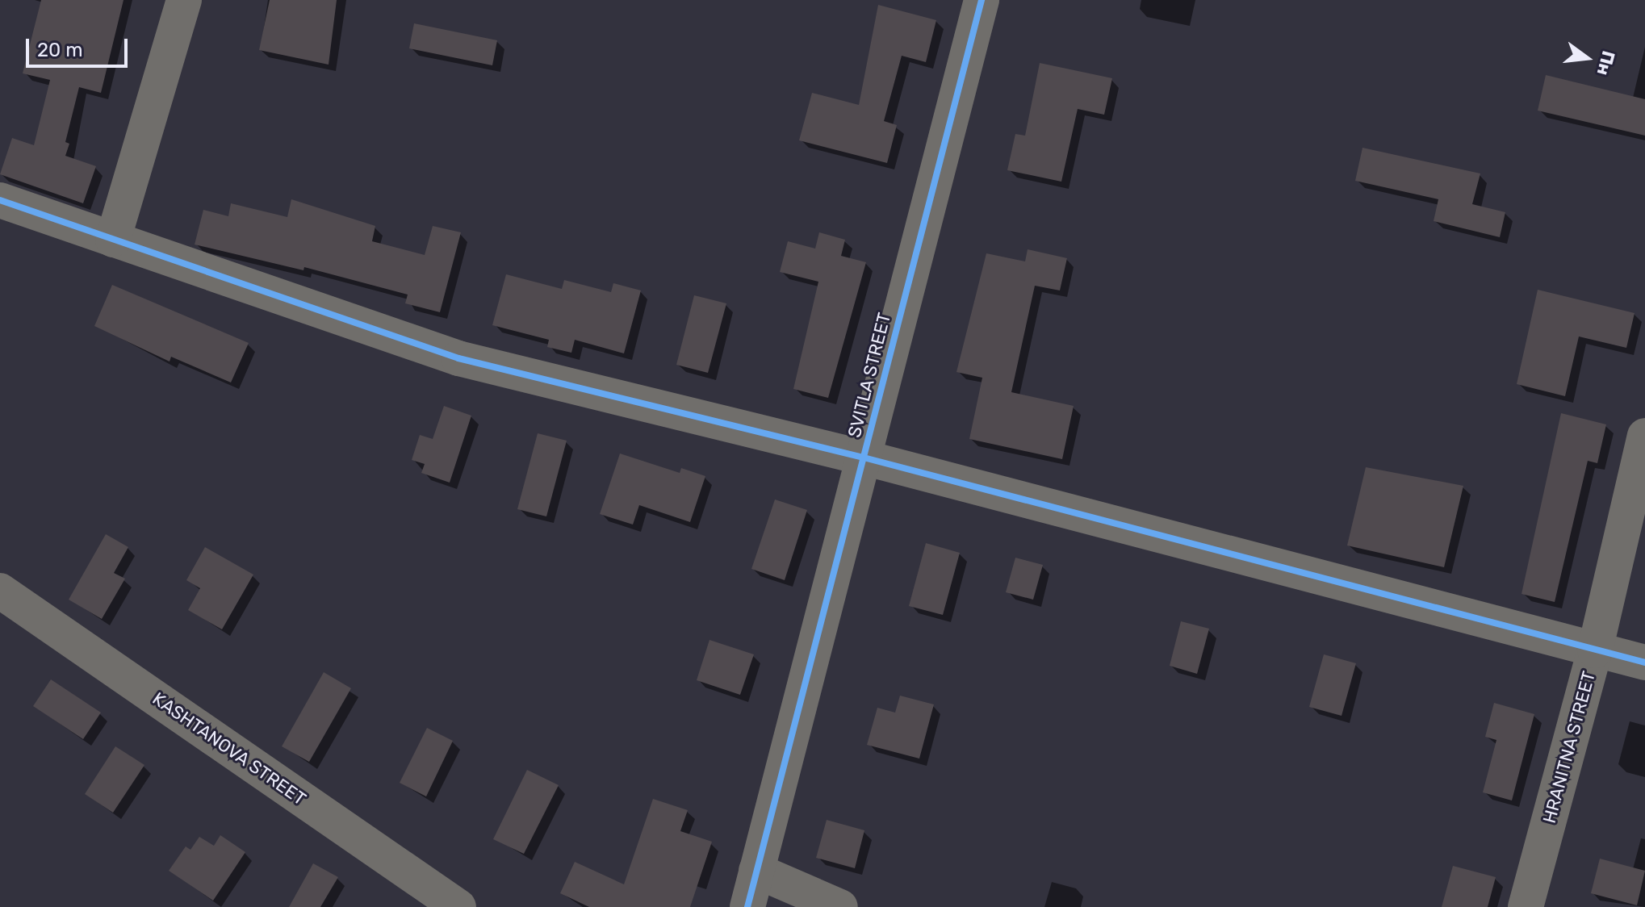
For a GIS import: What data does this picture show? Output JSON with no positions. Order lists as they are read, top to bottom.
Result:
{
  "streets": {
    "street": ["SVITLA STREET", "HRANITNA STREET", "KASHTANOVA STREET"]
  },
  "scale_bar": "20 m",
  "north": "right"
}
